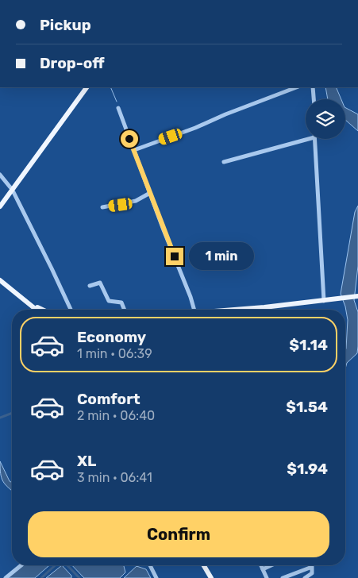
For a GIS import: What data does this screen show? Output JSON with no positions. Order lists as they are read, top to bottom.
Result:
{
  "page": {
    "banner": ["Pickup", "Drop-off"],
    "bubble": "1 min",
    "list": [
      {
        "name": "Economy",
        "note": "1 min · 06:39",
        "value": "$1.14"
      },
      {
        "name": "Comfort",
        "note": "2 min · 06:40",
        "value": "$1.54"
      },
      {
        "name": "XL",
        "note": "3 min · 06:41",
        "value": "$1.94"
      }
    ],
    "buttons": "Confirm"
  }
}
